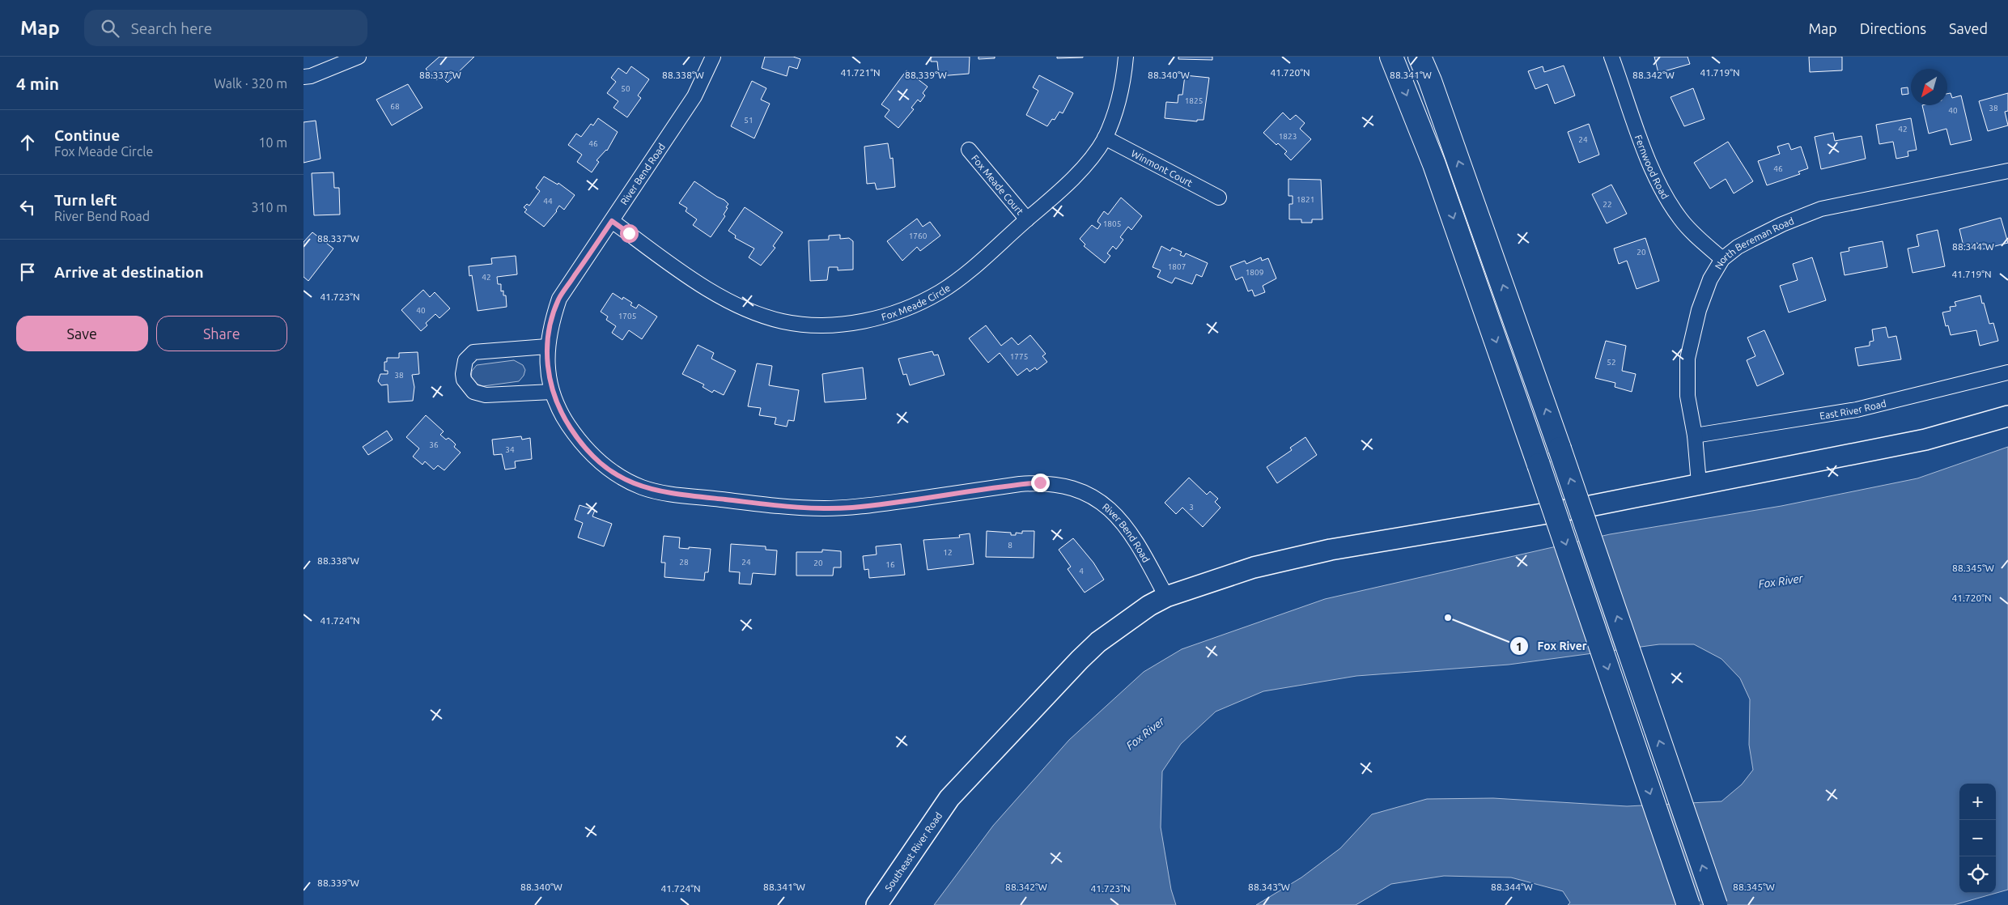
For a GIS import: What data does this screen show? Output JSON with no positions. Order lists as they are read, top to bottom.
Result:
{
  "streets": {
    "street": [
      "Fernwood Road",
      "Winmont Court",
      "River Bend Road",
      "Fox Meade Court",
      "North Bereman Road",
      "Fox Meade Circle",
      "East River Road",
      "Southeast River Road"
    ]
  },
  "crossings": [
    ["Fernwood Road", "North Bereman Road"],
    ["Winmont Court", "Fox Meade Circle"],
    ["River Bend Road", "Fox Meade Circle"],
    ["River Bend Road", "Southeast River Road"],
    ["Fox Meade Court", "Fox Meade Circle"],
    ["North Bereman Road", "East River Road"],
    ["North Bereman Road", "Southeast River Road"]
  ],
  "water": ["Fox River"],
  "places": ["Fox River"],
  "house_numbers": [
    "50",
    "1825",
    "68",
    "38",
    "40",
    "51",
    "42",
    "1823",
    "24",
    "46",
    "46",
    "1821",
    "44",
    "22",
    "1805",
    "1760",
    "20",
    "1807",
    "1809",
    "42",
    "40",
    "1705",
    "1775",
    "52",
    "38",
    "36",
    "34",
    "3",
    "8",
    "12",
    "28",
    "24",
    "20",
    "16",
    "4"
  ],
  "north": "bottom left",
  "page": {
    "header": "Map",
    "search": "Search here",
    "nav": ["Map", "Directions", "Saved"],
    "heading": ["4 min", "Walk · 320 m"],
    "list": [
      ["Continue", "Fox Meade Circle", "10 m"],
      ["Turn left", "River Bend Road", "310 m"],
      "Arrive at destination"
    ],
    "buttons": ["Save", "Share"],
    "map_buttons": ["+", "−"]
  },
  "coordinates": [
    "41.720°N",
    "41.719°N",
    "41.721°N",
    "88.337°W",
    "88.338°W",
    "88.339°W",
    "88.340°W",
    "88.341°W",
    "88.342°W",
    "88.344°W",
    "41.723°N",
    "88.345°W",
    "41.724°N",
    "88.343°W"
  ]
}
